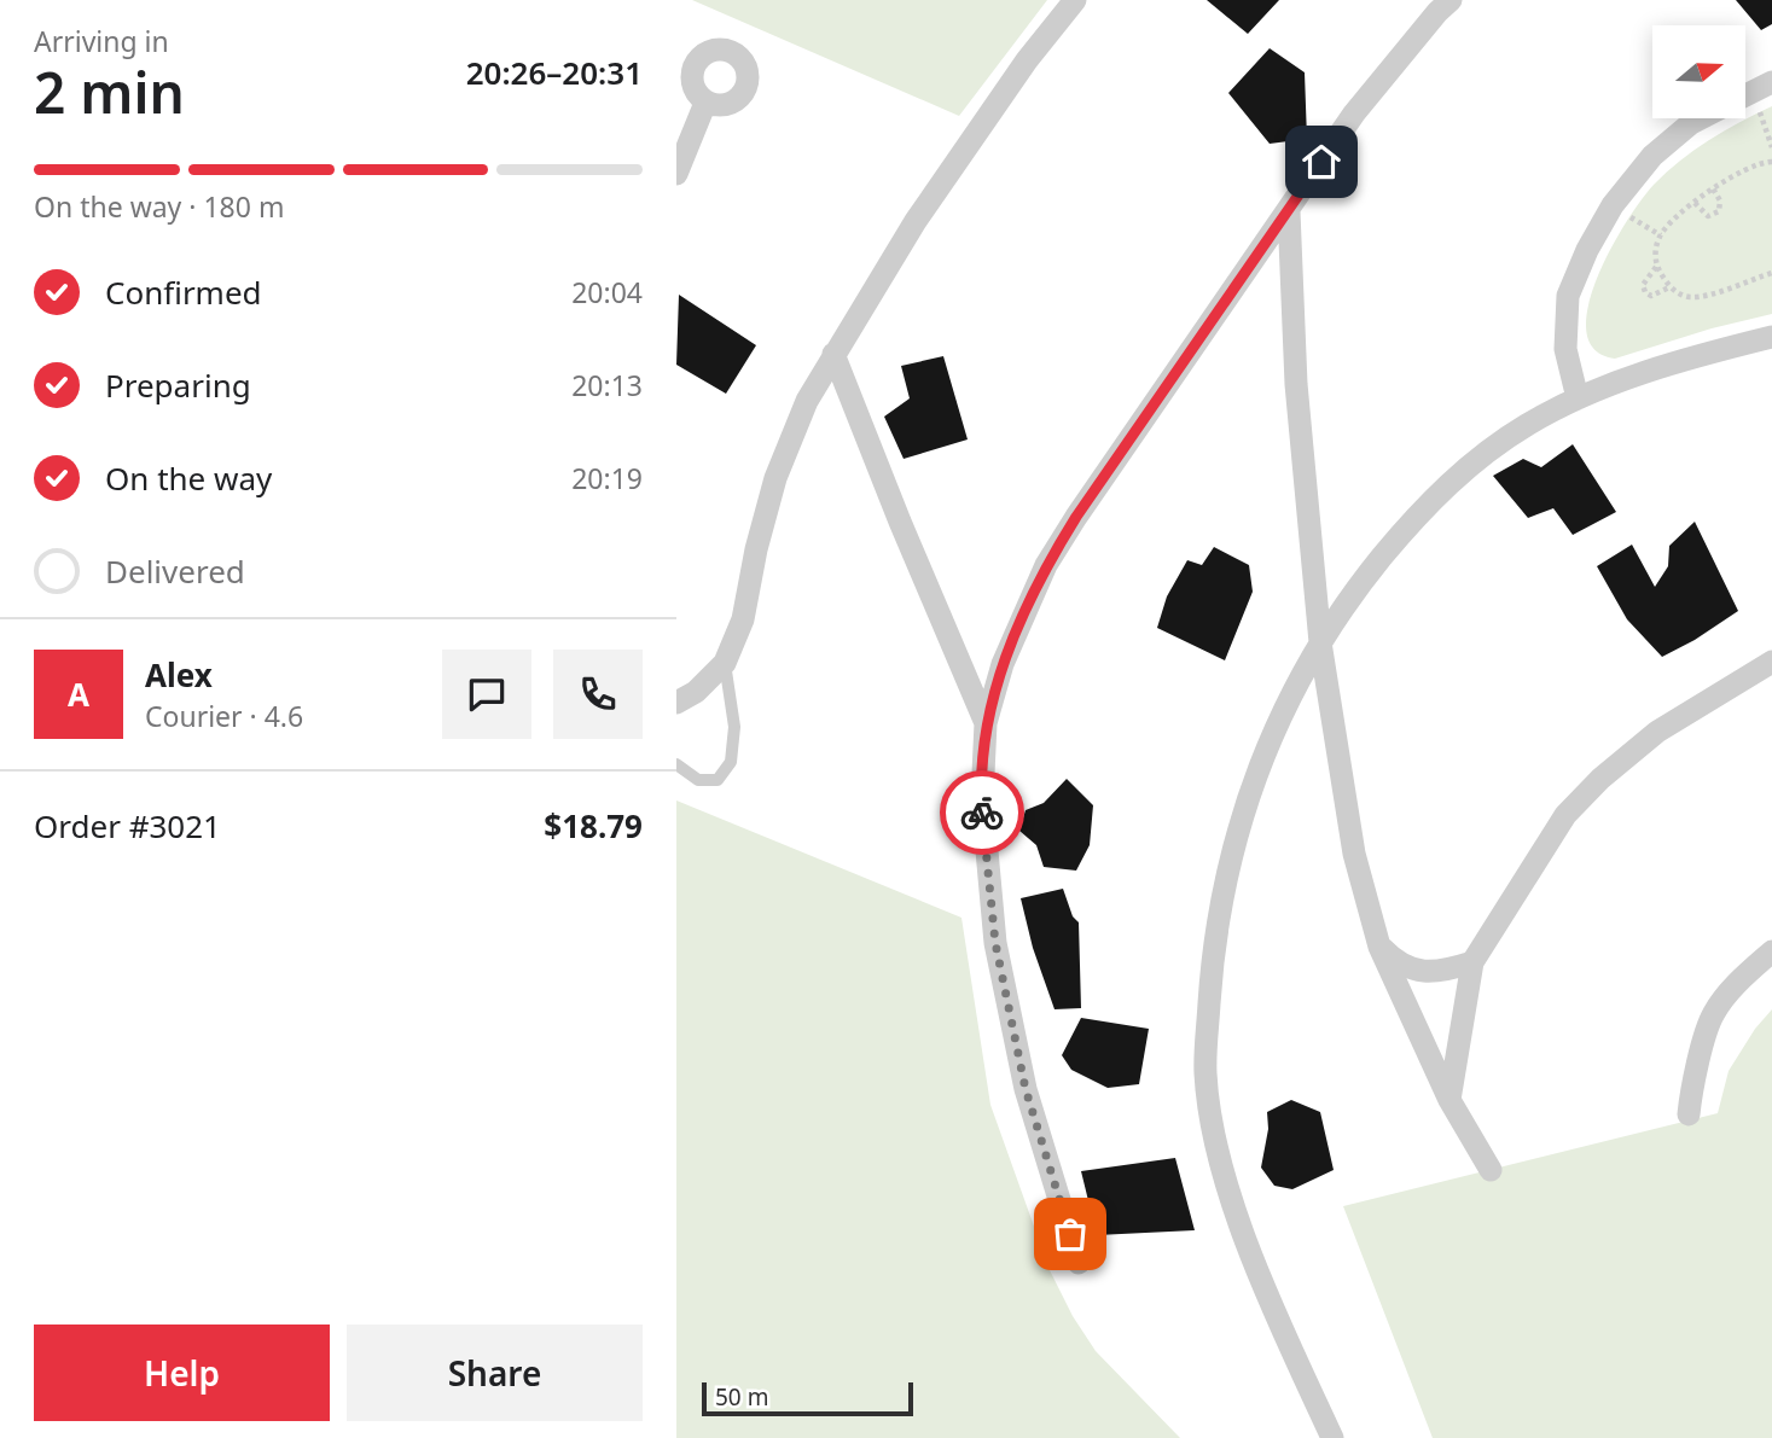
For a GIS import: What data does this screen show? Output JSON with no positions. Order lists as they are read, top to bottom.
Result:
{
  "scale_bar": "50 m",
  "north": "right",
  "page": {
    "heading": ["2 min", "Arriving in", "20:26–20:31"],
    "panel": [
      "Alex",
      "Courier · 4.6",
      "Order #3021",
      "$18.79"
    ],
    "bar": "On the way · 180 m",
    "list": [
      ["Confirmed", "20:04"],
      ["Preparing", "20:13"],
      ["On the way", "20:19"],
      "Delivered"
    ],
    "round": "A",
    "buttons": ["Help", "Share"],
    "scale": "50 m"
  }
}
